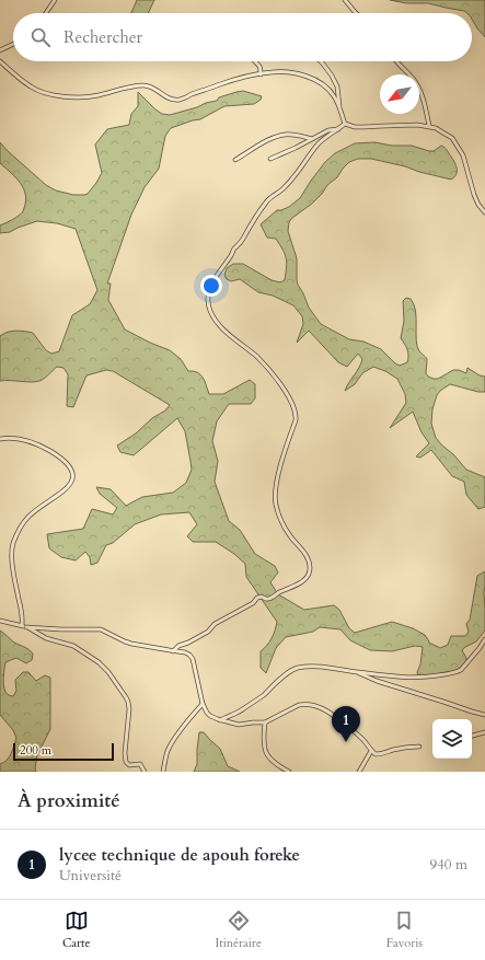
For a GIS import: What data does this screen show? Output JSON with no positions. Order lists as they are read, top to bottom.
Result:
{
  "scale_bar": "200 m",
  "north": "bottom left",
  "page": {
    "search": "Rechercher",
    "pins": "1",
    "scale": "200 m",
    "heading": "À proximité",
    "list": [
      {
        "mark": "1",
        "name": "lycee technique de apouh foreke",
        "note": "Université",
        "value": "940 m"
      }
    ],
    "nav": ["Carte", "Itinéraire", "Favoris"]
  }
}
